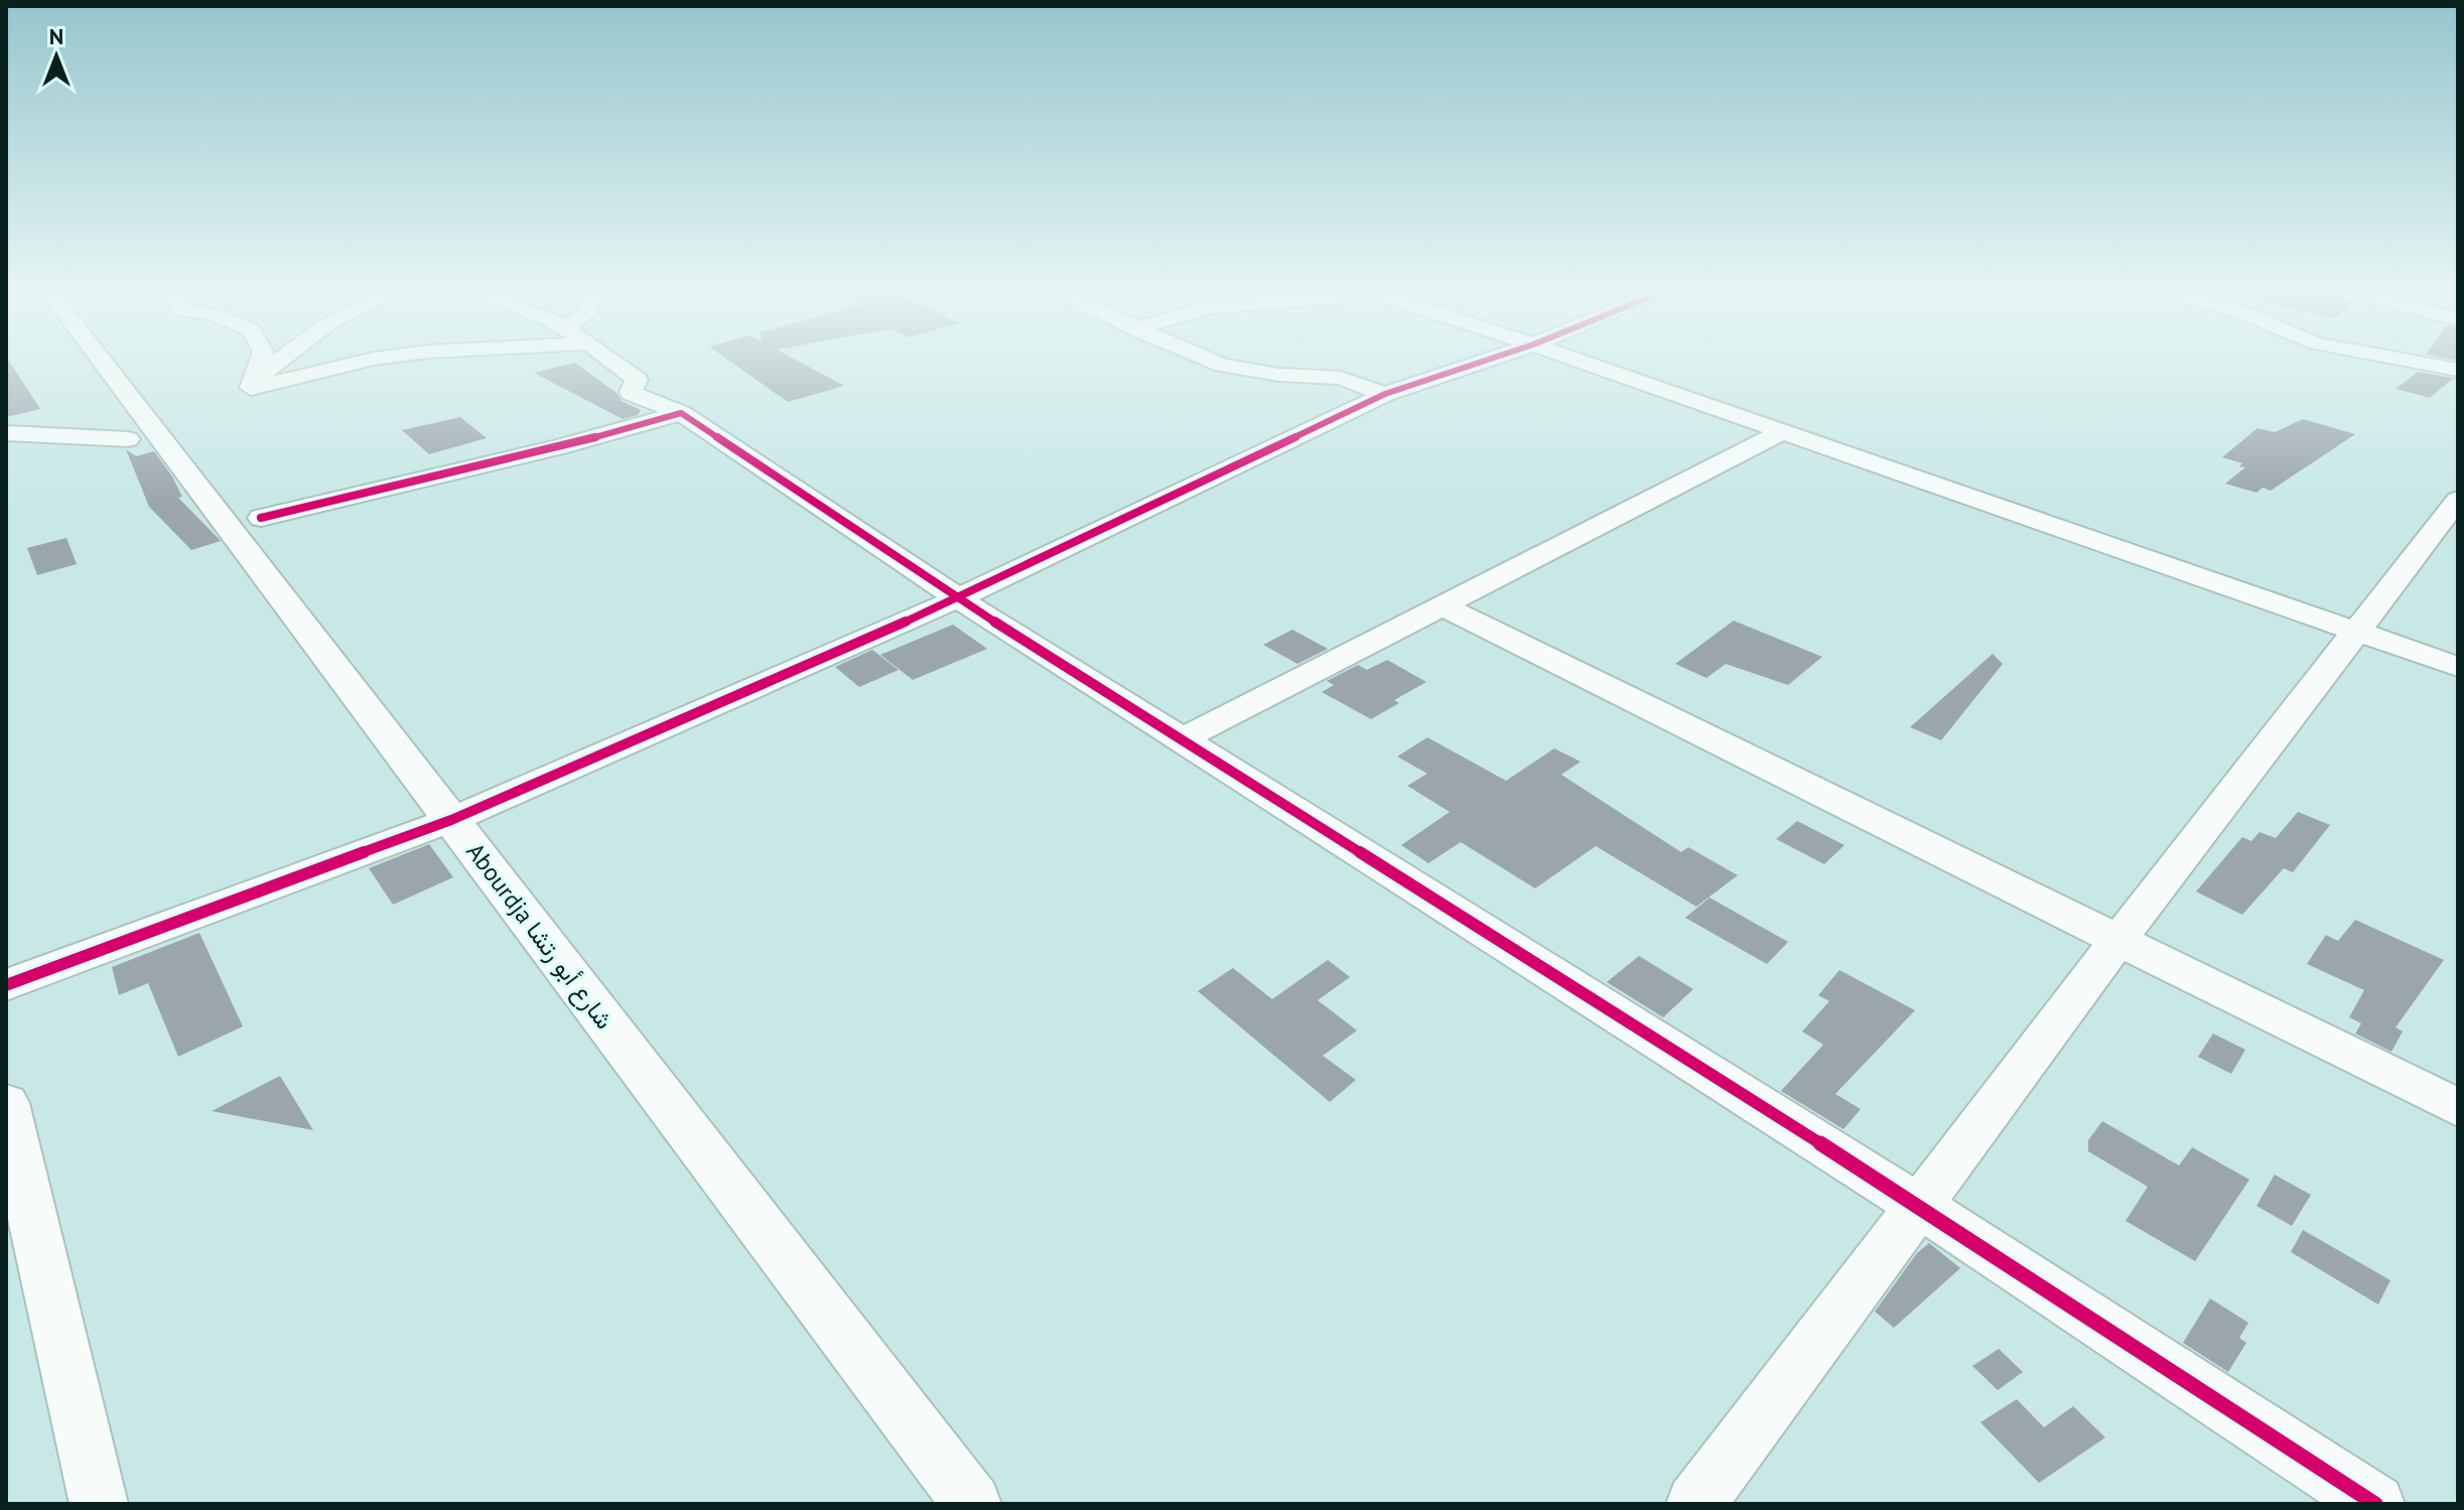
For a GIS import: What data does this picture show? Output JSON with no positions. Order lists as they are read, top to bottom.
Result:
{
  "streets": {
    "street": ["Abourdja شارع أبو رتشا"]
  },
  "north": "top"
}
